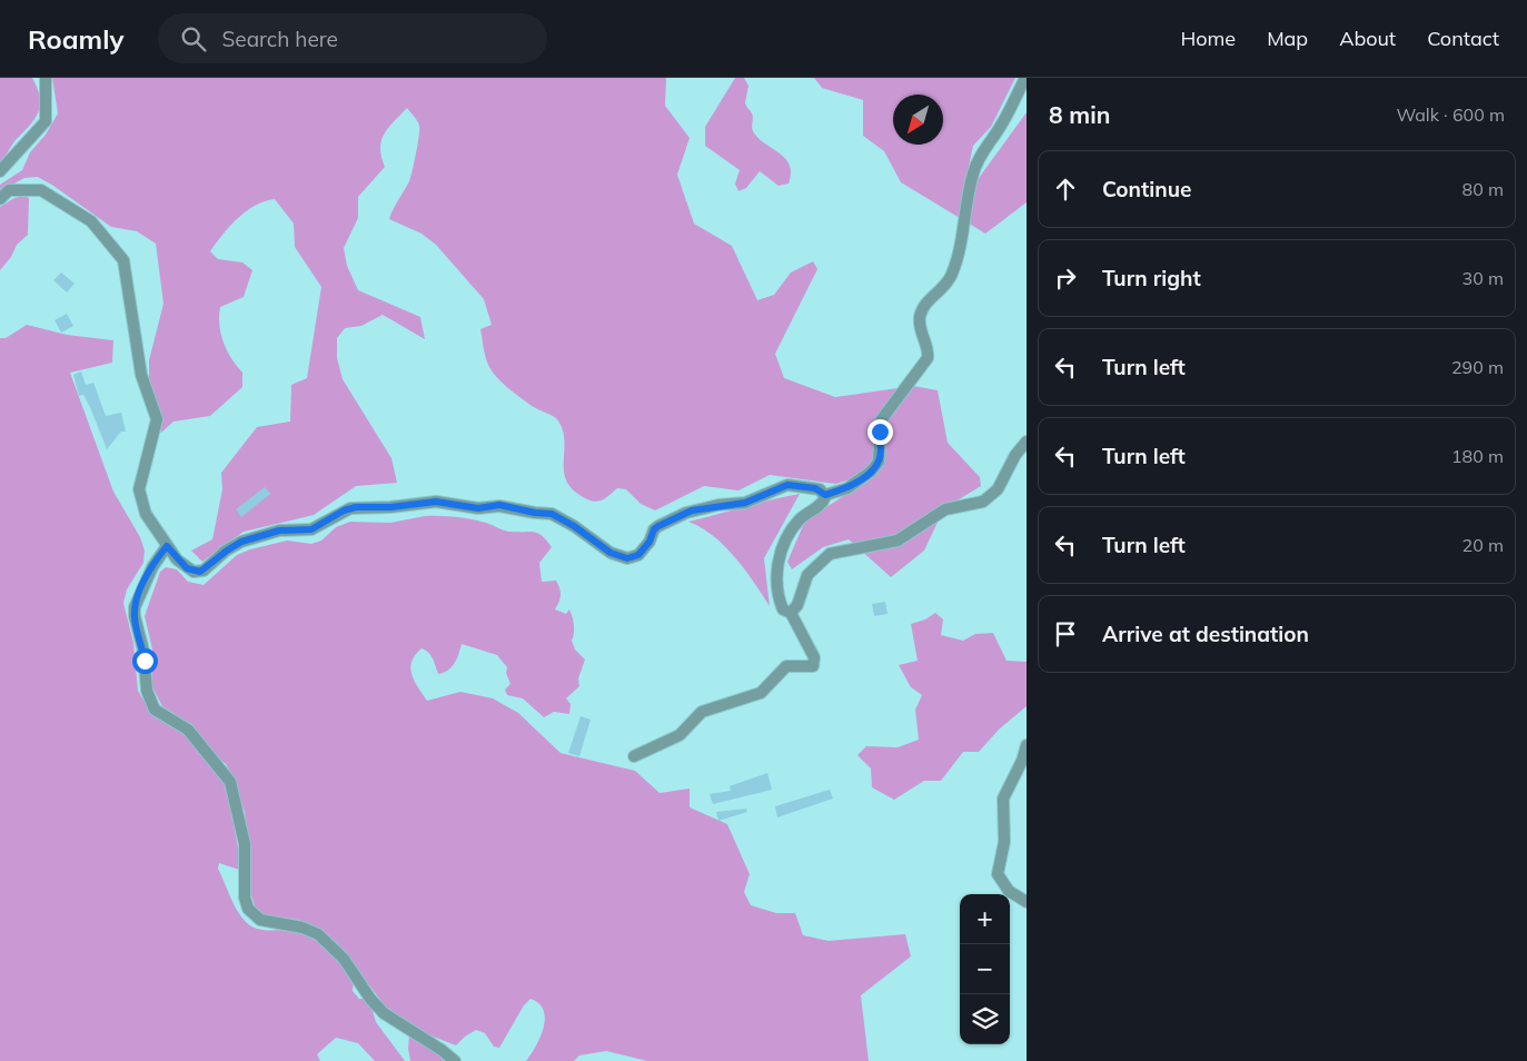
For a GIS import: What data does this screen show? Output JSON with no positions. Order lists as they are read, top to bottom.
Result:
{
  "north": "bottom left",
  "page": {
    "header": "Roamly",
    "search": "Search here",
    "nav": [
      "Home",
      "Map",
      "About",
      "Contact"
    ],
    "heading": ["8 min", "Walk · 600 m"],
    "list": [
      ["Continue", "80 m"],
      ["Turn right", "30 m"],
      ["Turn left", "290 m"],
      ["Turn left", "180 m"],
      ["Turn left", "20 m"],
      "Arrive at destination"
    ],
    "map_buttons": ["+", "−"]
  }
}
